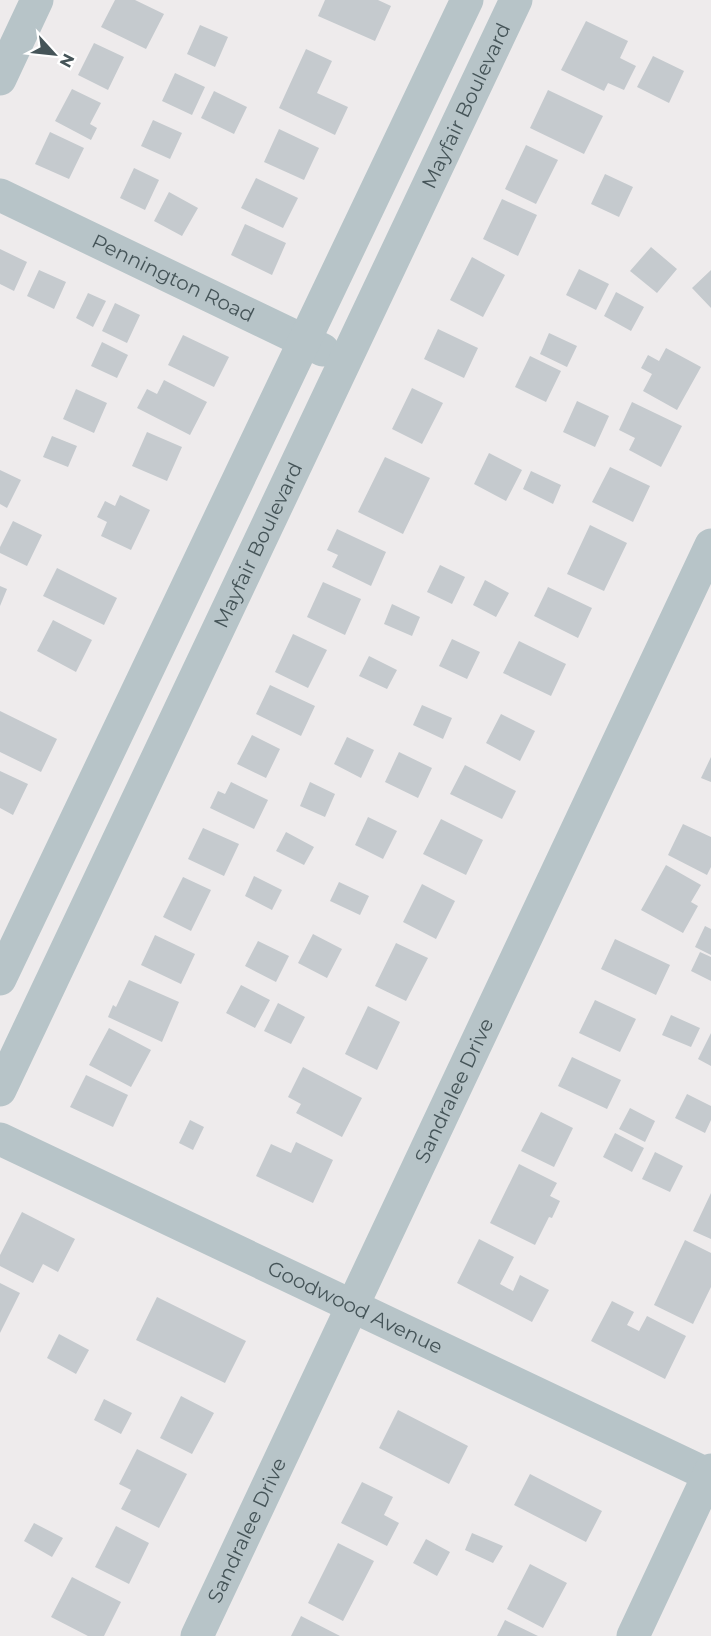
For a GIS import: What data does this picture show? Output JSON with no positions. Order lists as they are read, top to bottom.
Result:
{
  "streets": {
    "street": [
      "Mayfair Boulevard",
      "Pennington Road",
      "Sandralee Drive",
      "Goodwood Avenue"
    ]
  },
  "crossings": [
    ["Mayfair Boulevard", "Pennington Road"],
    ["Sandralee Drive", "Goodwood Avenue"]
  ],
  "north": "bottom right"
}
